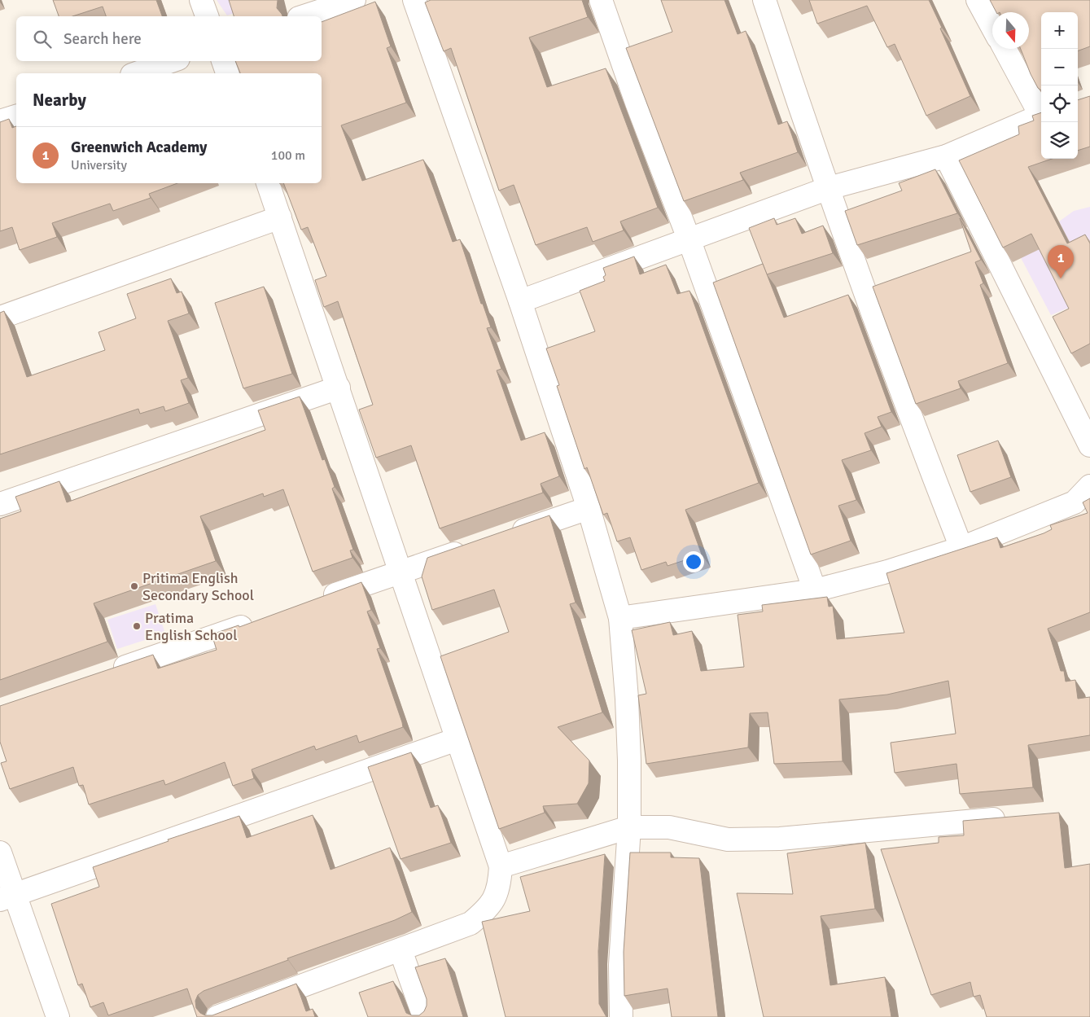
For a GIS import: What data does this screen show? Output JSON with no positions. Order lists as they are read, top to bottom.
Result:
{
  "places": ["Pritima English Secondary School", "Pratima English School"],
  "north": "bottom",
  "page": {
    "map_buttons": ["+", "−"],
    "search": "Search here",
    "heading": "Nearby",
    "list": [
      {
        "mark": "1",
        "name": "Greenwich Academy",
        "note": "University",
        "value": "100 m"
      }
    ],
    "pins": "1"
  }
}
